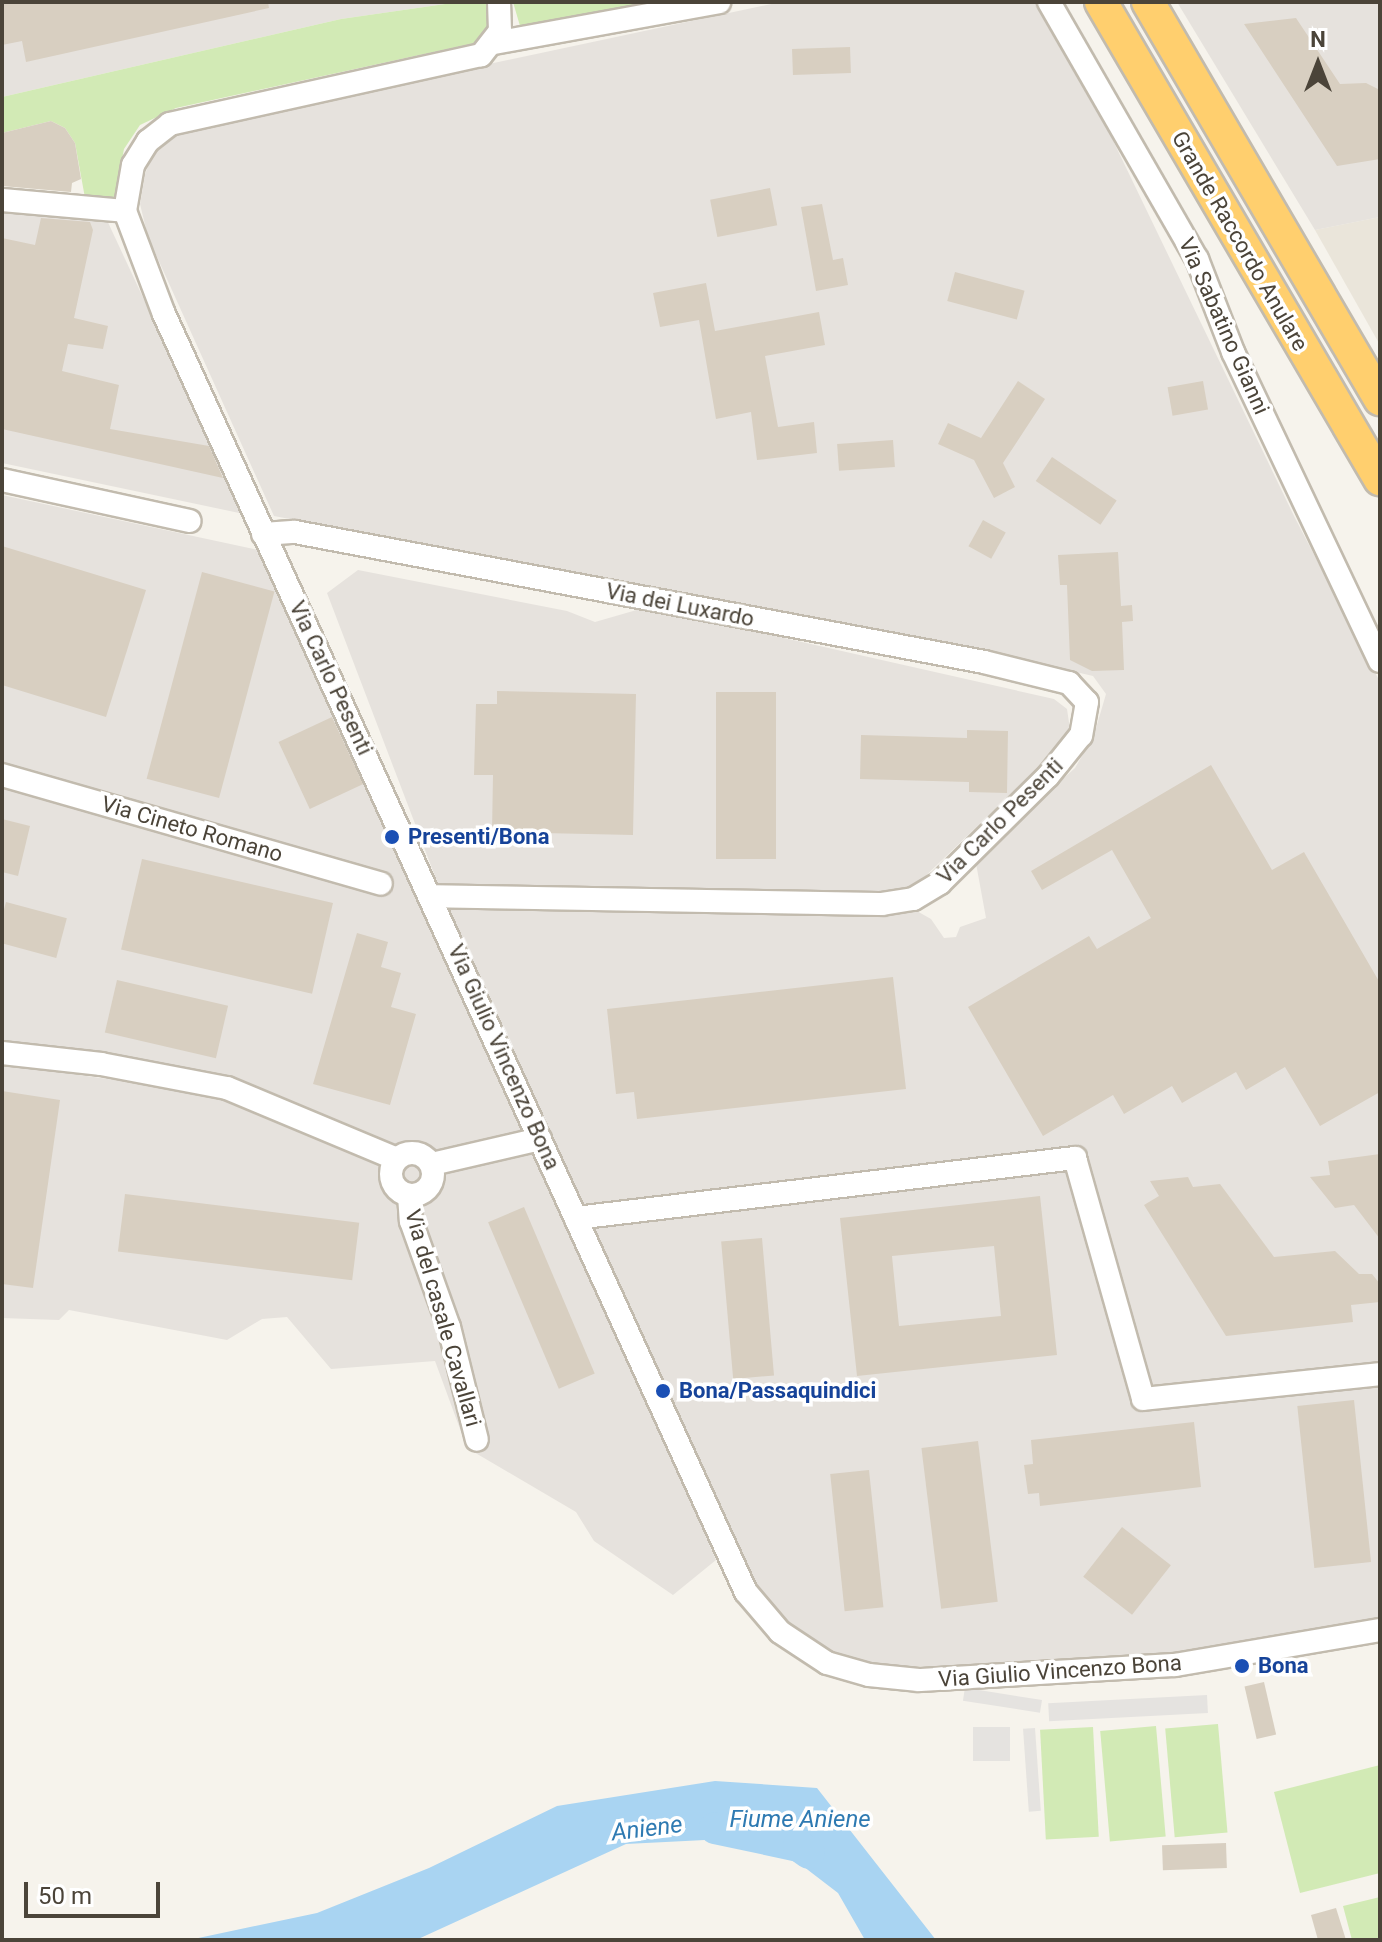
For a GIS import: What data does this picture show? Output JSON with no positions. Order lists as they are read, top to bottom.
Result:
{
  "streets": {
    "highway": ["Grande Raccordo Anulare"],
    "street": [
      "Via Sabatino Gianni",
      "Via dei Luxardo",
      "Via Carlo Pesenti",
      "Via Cineto Romano",
      "Via Giulio Vincenzo Bona",
      "Via del casale Cavallari"
    ]
  },
  "crossings": [
    ["Via dei Luxardo", "Via Carlo Pesenti"],
    ["Via Carlo Pesenti", "Via Giulio Vincenzo Bona"]
  ],
  "water": ["Fiume Aniene", "Aniene"],
  "places": ["Presenti/Bona", "Bona/Passaquindici", "Bona"],
  "scale_bar": "50 m",
  "north": "top"
}
